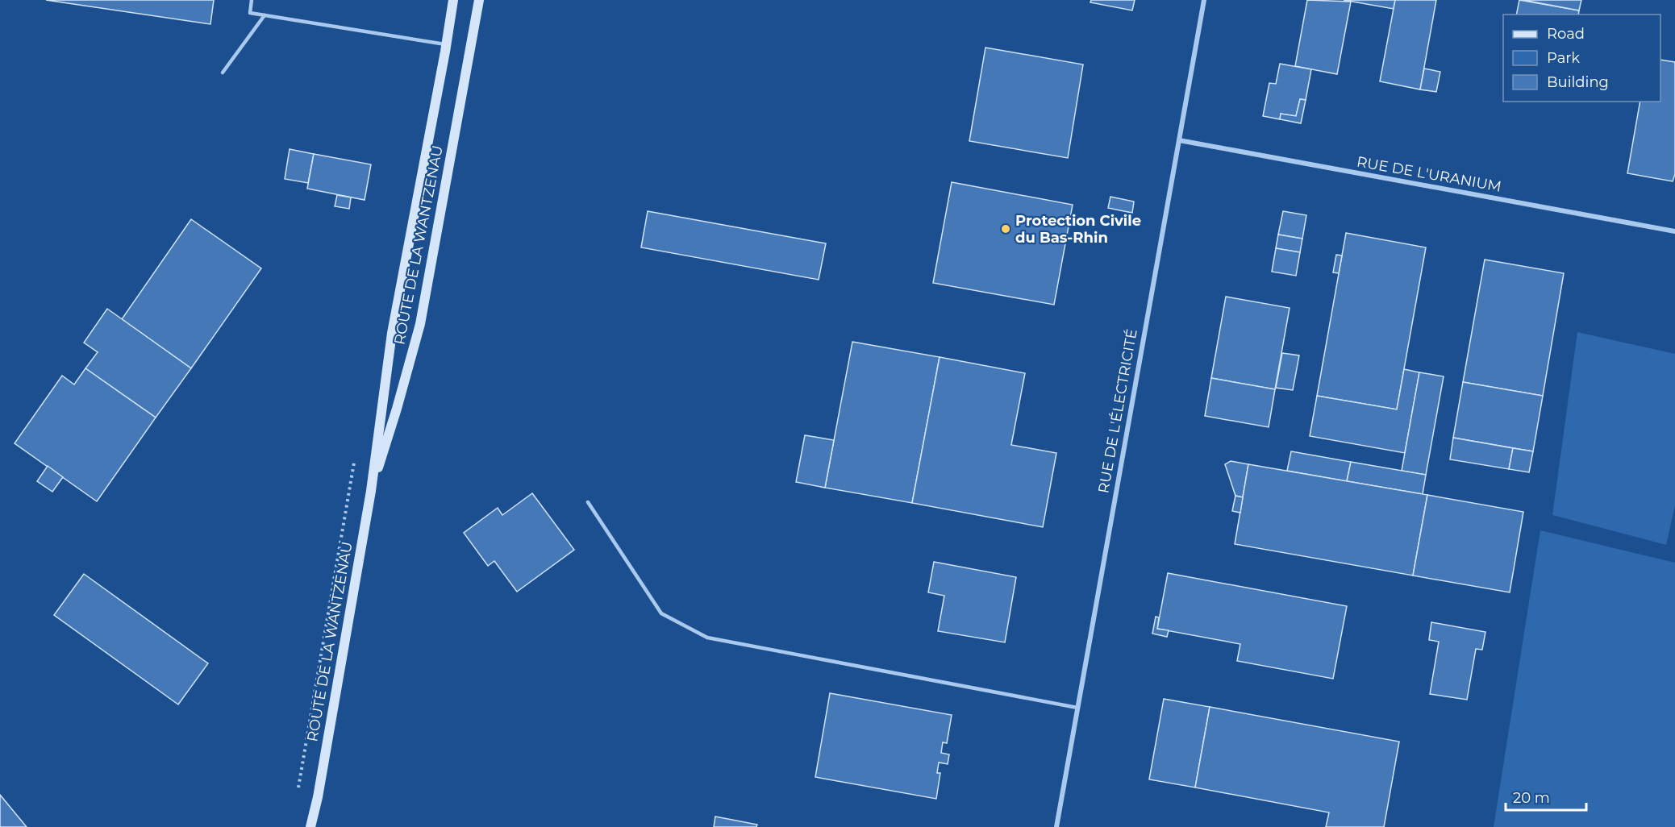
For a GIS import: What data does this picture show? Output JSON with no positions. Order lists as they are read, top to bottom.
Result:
{
  "streets": {
    "main road": ["ROUTE DE LA WANTZENAU"],
    "street": ["RUE DE L'URANIUM", "RUE DE L'ÉLECTRICITÉ"]
  },
  "crossings": [
    ["RUE DE L'URANIUM", "RUE DE L'ÉLECTRICITÉ"]
  ],
  "places": ["Protection Civile du Bas-Rhin"],
  "legend": ["Road", "Park", "Building"],
  "scale_bar": "20 m"
}
